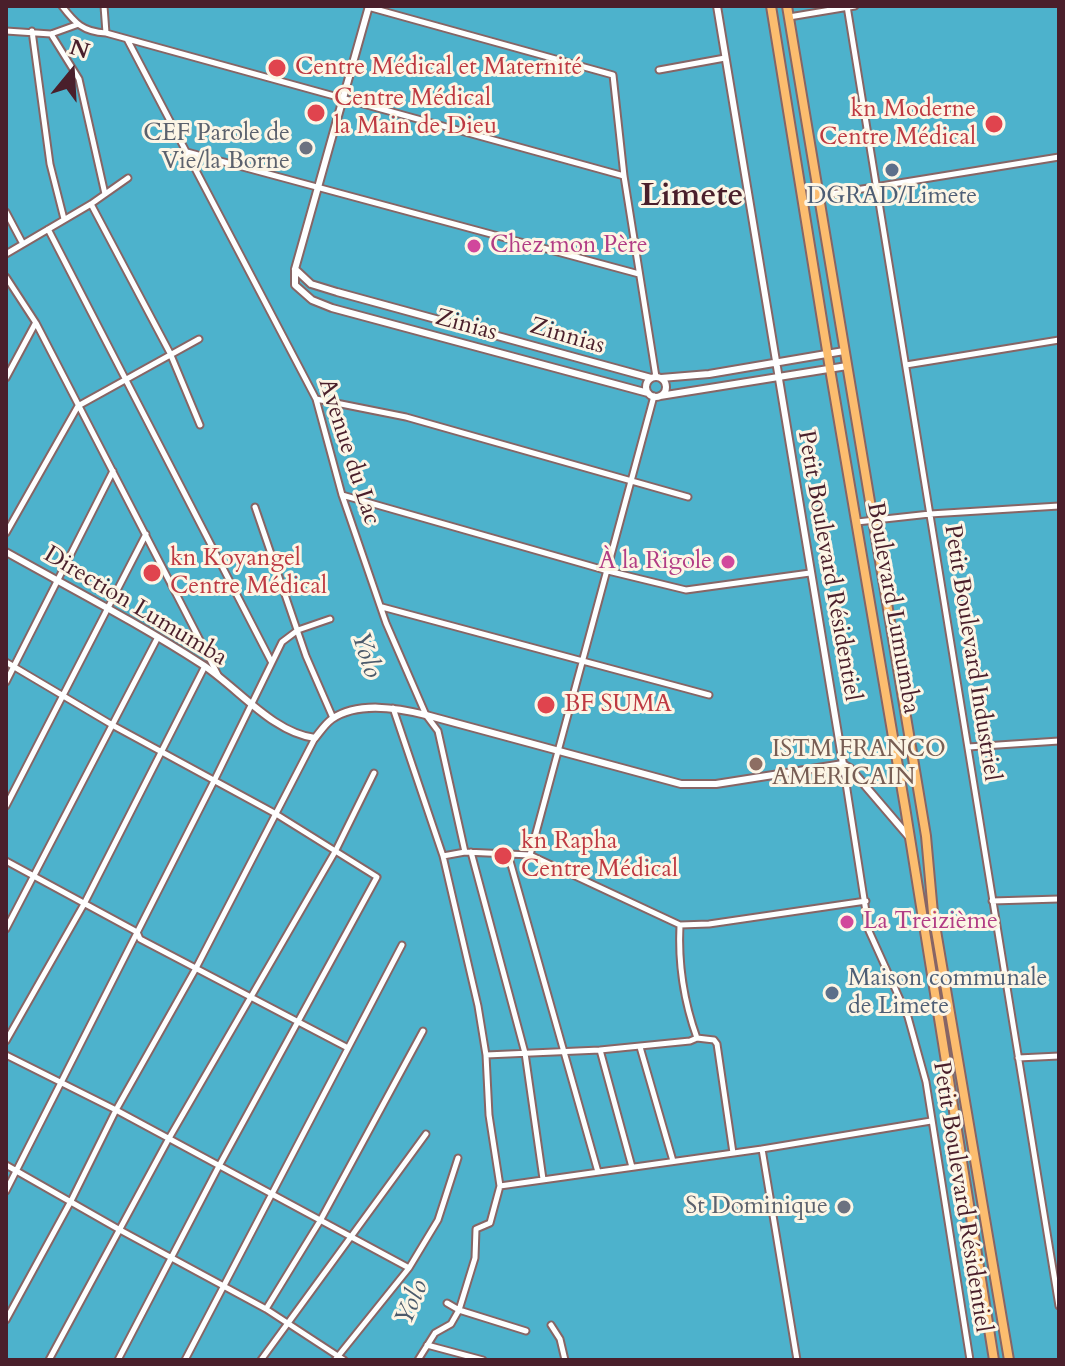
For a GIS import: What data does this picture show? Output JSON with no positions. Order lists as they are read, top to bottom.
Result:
{
  "streets": {
    "highway": ["Boulevard Lumumba"],
    "street": [
      "Zinias",
      "Zinnias",
      "Avenue du Lac",
      "Petit Boulevard Résidentiel",
      "Direction Lumumba",
      "Petit Boulevard Industriel"
    ]
  },
  "crossings": [
    ["Zinias", "Zinnias"]
  ],
  "districts": ["Limete"],
  "water": ["Yolo"],
  "places": [
    "Centre Médical et Maternité",
    "Centre Médical la Main de Dieu",
    "kn Moderne Centre Médical",
    "CEF Parole de Vie/la Borne",
    "DGRAD/Limete",
    "Chez mon Père",
    "À la Rigole",
    "kn Koyangel Centre Médical",
    "BF SUMA",
    "ISTM FRANCO AMERICAIN",
    "kn Rapha Centre Médical",
    "La Treizième",
    "Maison communale de Limete",
    "St Dominique"
  ],
  "north": "top"
}
